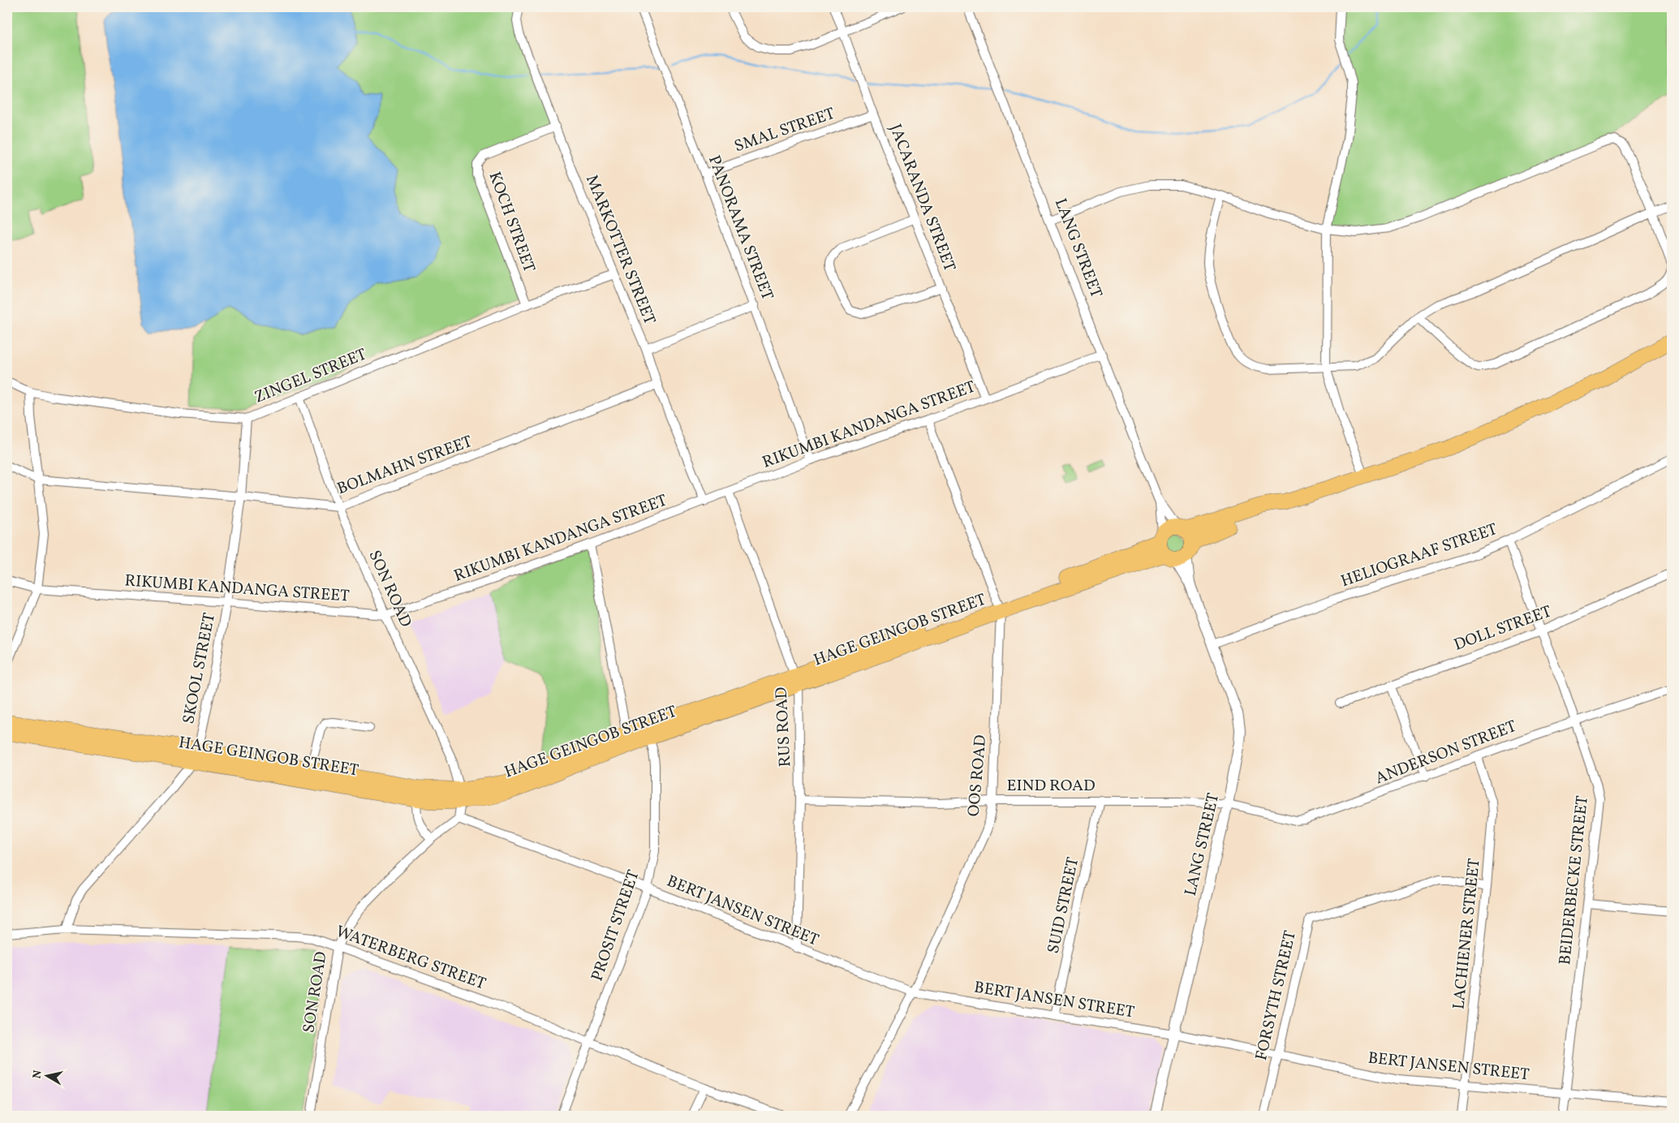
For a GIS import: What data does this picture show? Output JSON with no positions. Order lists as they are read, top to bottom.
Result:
{
  "streets": {
    "highway": ["HAGE GEINGOB STREET"],
    "street": [
      "SMAL STREET",
      "JACARANDA STREET",
      "KOCH STREET",
      "PANORAMA STREET",
      "LANG STREET",
      "MARKOTTER STREET",
      "ZINGEL STREET",
      "RIKUMBI KANDANGA STREET",
      "BOLMAHN STREET",
      "HELIOGRAAF STREET",
      "SON ROAD",
      "DOLL STREET",
      "SKOOL STREET",
      "RUS ROAD",
      "ANDERSON STREET",
      "OOS ROAD",
      "EIND ROAD",
      "BEIDERBECKE STREET",
      "SUID STREET",
      "BERT JANSEN STREET",
      "PROSIT STREET",
      "LACHIENER STREET",
      "WATERBERG STREET",
      "FORSYTH STREET"
    ]
  },
  "crossings": [
    ["SMAL STREET", "JACARANDA STREET"],
    ["SMAL STREET", "PANORAMA STREET"],
    ["JACARANDA STREET", "RIKUMBI KANDANGA STREET"],
    ["KOCH STREET", "MARKOTTER STREET"],
    ["KOCH STREET", "ZINGEL STREET"],
    ["PANORAMA STREET", "RIKUMBI KANDANGA STREET"],
    ["LANG STREET", "RIKUMBI KANDANGA STREET"],
    ["LANG STREET", "HELIOGRAAF STREET"],
    ["LANG STREET", "HAGE GEINGOB STREET"],
    ["LANG STREET", "ANDERSON STREET"],
    ["LANG STREET", "EIND ROAD"],
    ["LANG STREET", "BERT JANSEN STREET"],
    ["MARKOTTER STREET", "ZINGEL STREET"],
    ["MARKOTTER STREET", "RIKUMBI KANDANGA STREET"],
    ["MARKOTTER STREET", "BOLMAHN STREET"],
    ["ZINGEL STREET", "SON ROAD"],
    ["ZINGEL STREET", "SKOOL STREET"],
    ["RIKUMBI KANDANGA STREET", "SON ROAD"],
    ["RIKUMBI KANDANGA STREET", "SKOOL STREET"],
    ["RIKUMBI KANDANGA STREET", "RUS ROAD"],
    ["RIKUMBI KANDANGA STREET", "OOS ROAD"],
    ["BOLMAHN STREET", "SON ROAD"],
    ["BOLMAHN STREET", "SKOOL STREET"],
    ["HELIOGRAAF STREET", "BEIDERBECKE STREET"],
    ["SON ROAD", "HAGE GEINGOB STREET"],
    ["SON ROAD", "BERT JANSEN STREET"],
    ["SON ROAD", "WATERBERG STREET"],
    ["DOLL STREET", "BEIDERBECKE STREET"],
    ["HAGE GEINGOB STREET", "SKOOL STREET"],
    ["HAGE GEINGOB STREET", "RUS ROAD"],
    ["HAGE GEINGOB STREET", "OOS ROAD"],
    ["HAGE GEINGOB STREET", "PROSIT STREET"],
    ["SKOOL STREET", "WATERBERG STREET"],
    ["RUS ROAD", "EIND ROAD"],
    ["RUS ROAD", "BERT JANSEN STREET"],
    ["ANDERSON STREET", "EIND ROAD"],
    ["ANDERSON STREET", "BEIDERBECKE STREET"],
    ["ANDERSON STREET", "LACHIENER STREET"],
    ["OOS ROAD", "EIND ROAD"],
    ["OOS ROAD", "BERT JANSEN STREET"],
    ["EIND ROAD", "SUID STREET"],
    ["BEIDERBECKE STREET", "BERT JANSEN STREET"],
    ["SUID STREET", "BERT JANSEN STREET"],
    ["BERT JANSEN STREET", "PROSIT STREET"],
    ["BERT JANSEN STREET", "LACHIENER STREET"],
    ["BERT JANSEN STREET", "FORSYTH STREET"],
    ["PROSIT STREET", "WATERBERG STREET"],
    ["LACHIENER STREET", "FORSYTH STREET"]
  ],
  "north": "left"
}
